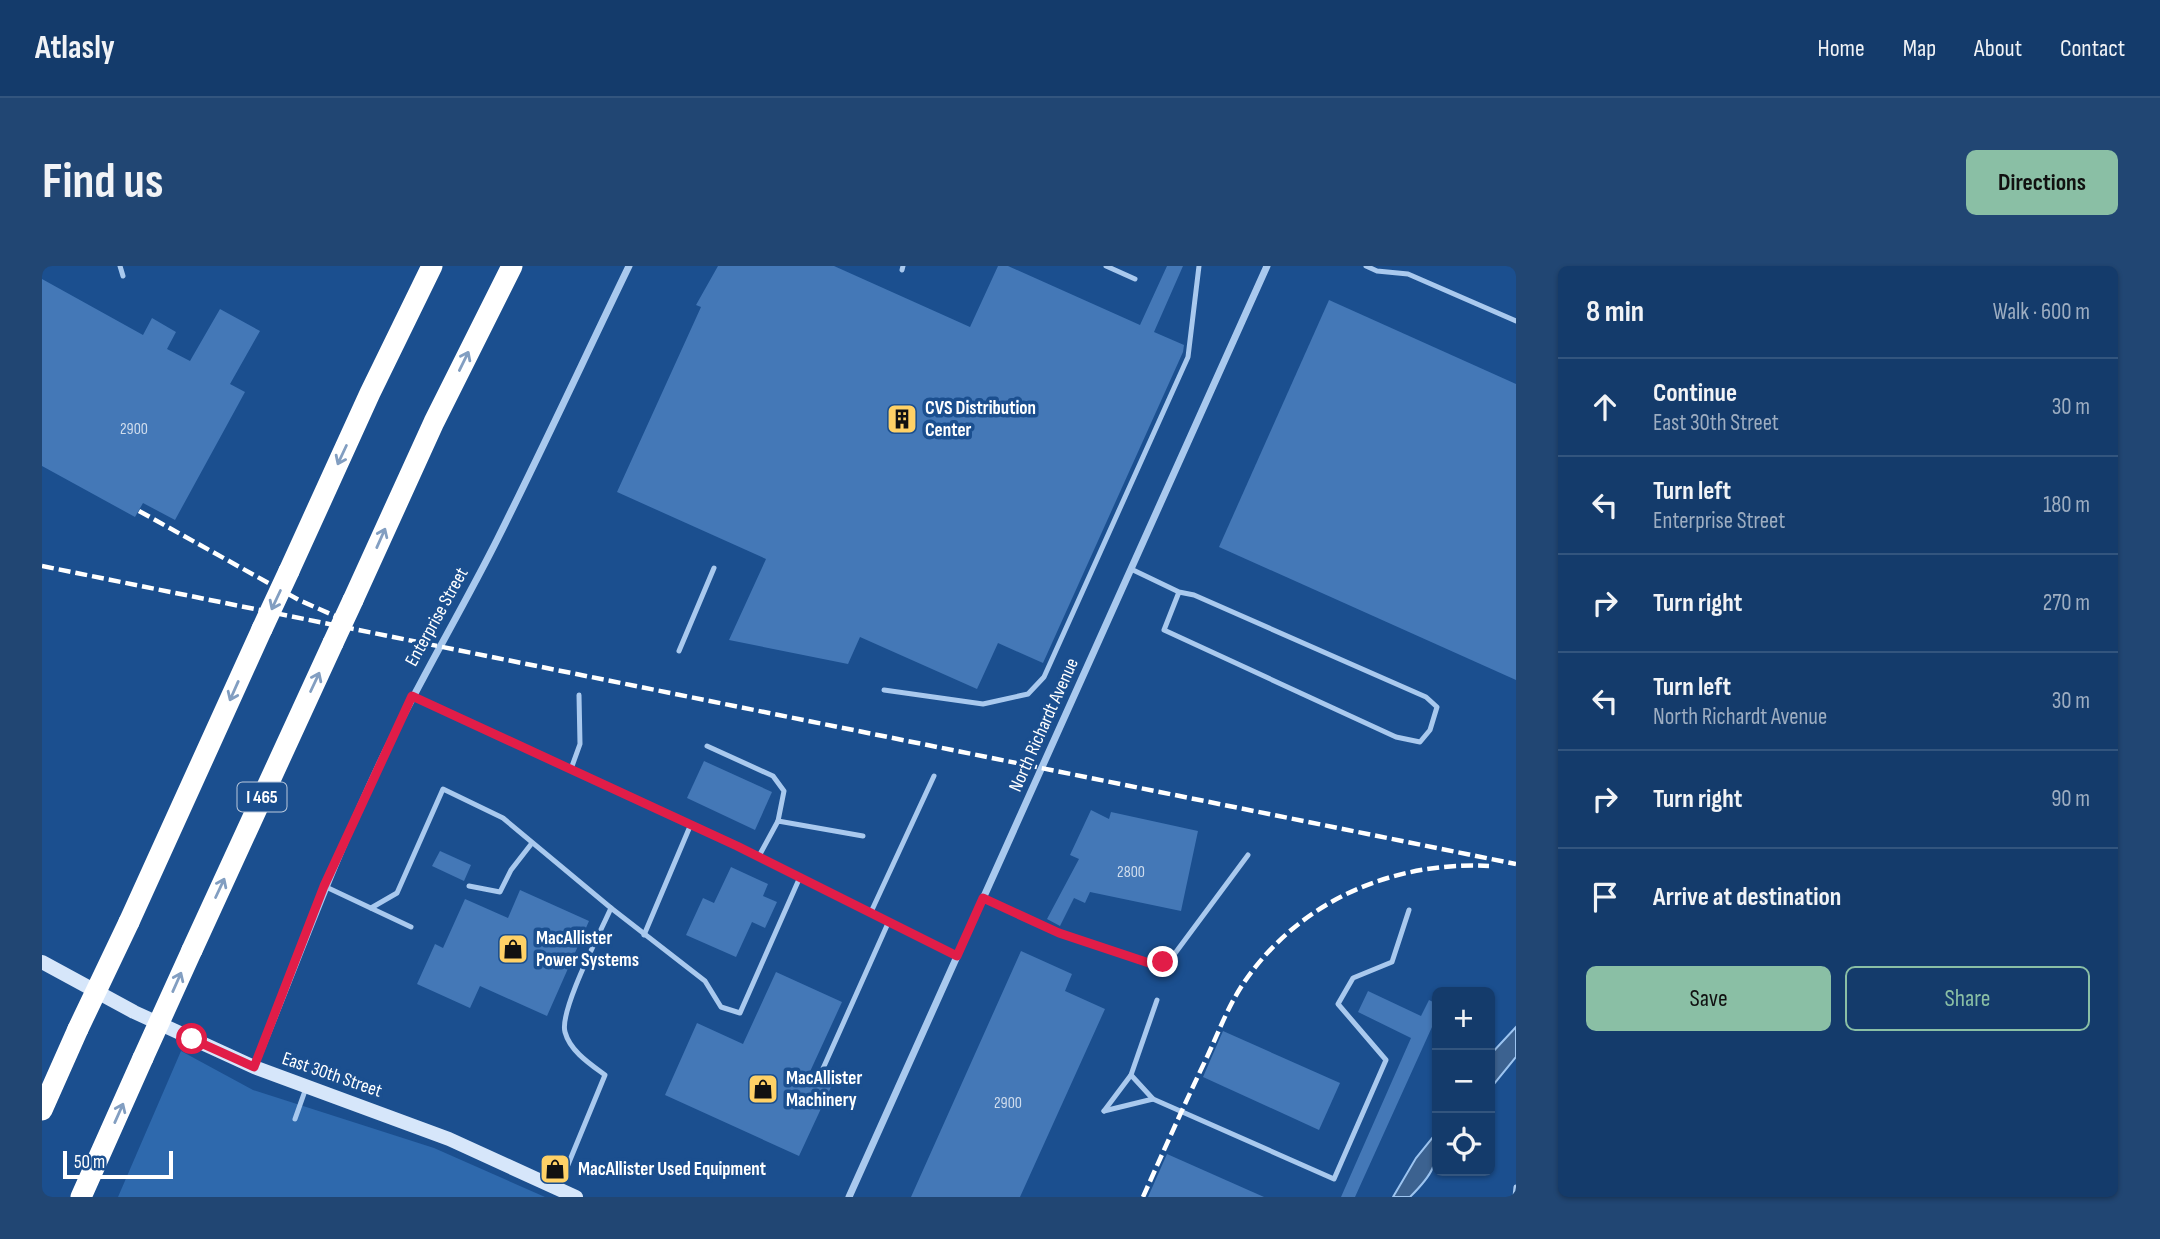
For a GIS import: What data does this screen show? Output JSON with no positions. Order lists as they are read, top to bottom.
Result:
{
  "streets": {
    "highway": ["I 465"],
    "main road": ["East 30th Street"],
    "street": ["Enterprise Street", "North Richardt Avenue"]
  },
  "crossings": [
    ["Enterprise Street", "East 30th Street"]
  ],
  "places": {
    "building": ["CVS Distribution Center"],
    "shop": ["MacAllister Power Systems", "MacAllister Machinery", "MacAllister Used Equipment"]
  },
  "house_numbers": ["2900", "2800", "2900"],
  "scale_bar": "50 m",
  "page": {
    "header": "Atlasly",
    "nav": [
      "Home",
      "Map",
      "About",
      "Contact"
    ],
    "buttons": [
      "Directions",
      ["Save", "Share"]
    ],
    "title": "Find us",
    "heading": ["8 min", "Walk · 600 m"],
    "list": [
      ["Continue", "East 30th Street", "30 m"],
      ["Turn left", "Enterprise Street", "180 m"],
      ["Turn right", "270 m"],
      ["Turn left", "North Richardt Avenue", "30 m"],
      ["Turn right", "90 m"],
      "Arrive at destination"
    ],
    "map_buttons": ["+", "−"],
    "scale": "50 m"
  }
}
